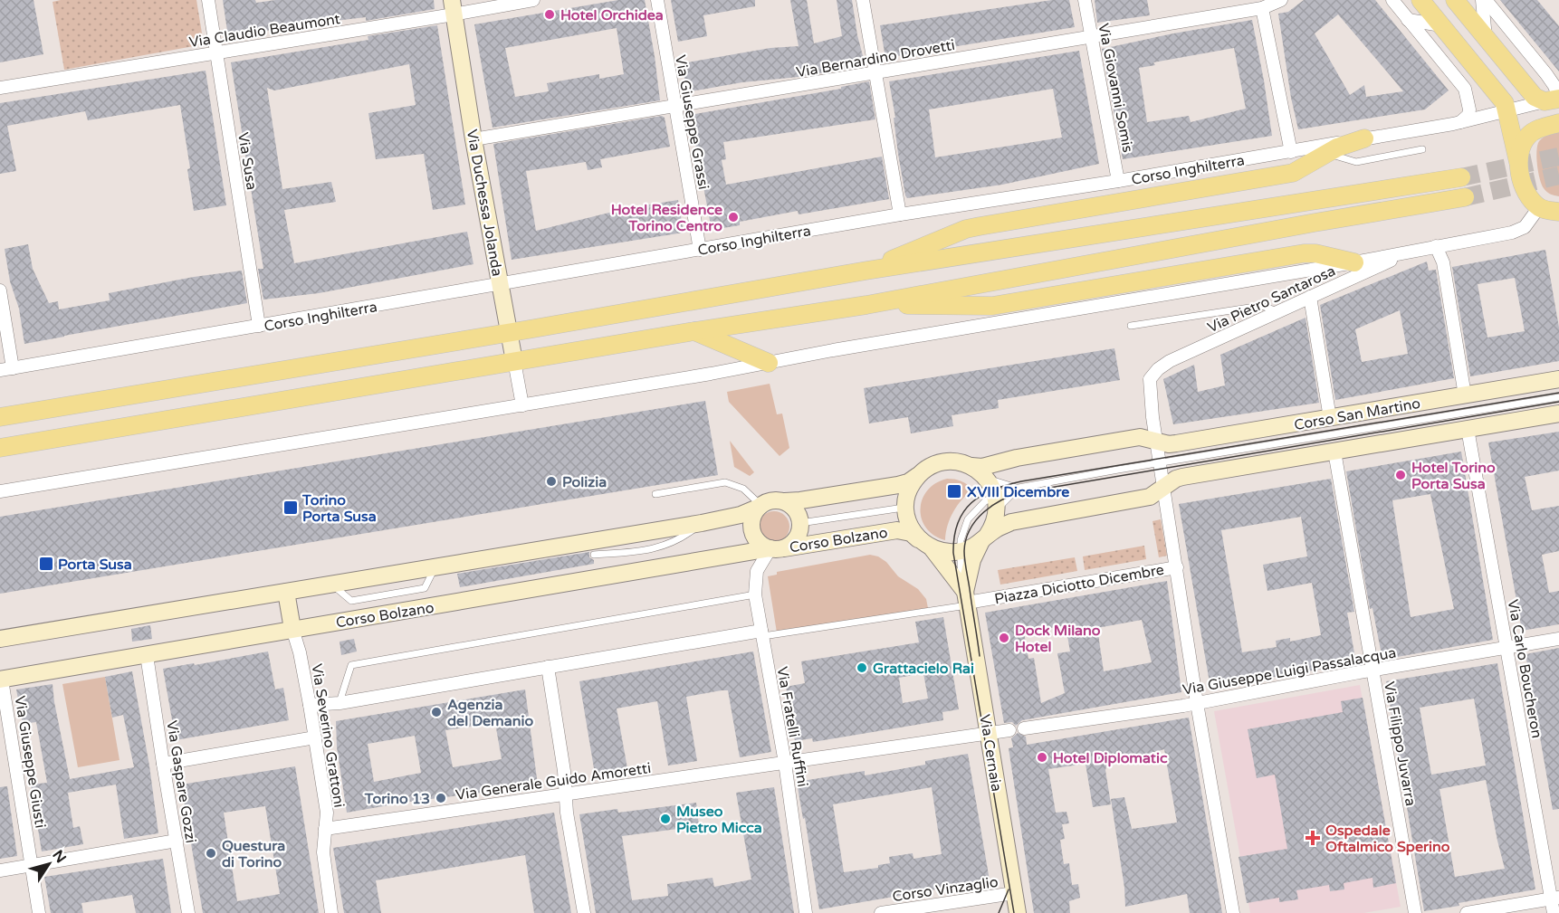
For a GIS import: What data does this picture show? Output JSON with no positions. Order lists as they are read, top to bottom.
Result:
{
  "streets": {
    "street": [
      "Via Claudio Beaumont",
      "Via Bernardino Drovetti",
      "Via Giovanni Somis",
      "Via Giuseppe Grassi",
      "Via Susa",
      "Corso Inghilterra",
      "Via Duchessa Jolanda",
      "Via Pietro Santarosa",
      "Corso San Martino",
      "Corso Bolzano",
      "Piazza Diciotto Dicembre",
      "Via Carlo Boucheron",
      "Via Giuseppe Luigi Passalacqua",
      "Via Fratelli Ruffini",
      "Via Severino Grattoni",
      "Via Filippo Juvarra",
      "Via Cernaia",
      "Via Giuseppe Giusti",
      "Via Generale Guido Amoretti",
      "Via Gaspare Gozzi",
      "Corso Vinzaglio"
    ]
  },
  "crossings": [
    ["Via Claudio Beaumont", "Via Susa"],
    ["Via Claudio Beaumont", "Via Duchessa Jolanda"],
    ["Via Bernardino Drovetti", "Via Giovanni Somis"],
    ["Via Bernardino Drovetti", "Via Giuseppe Grassi"],
    ["Via Bernardino Drovetti", "Via Duchessa Jolanda"],
    ["Via Giovanni Somis", "Corso Inghilterra"],
    ["Via Giuseppe Grassi", "Corso Inghilterra"],
    ["Via Susa", "Corso Inghilterra"],
    ["Corso Inghilterra", "Via Duchessa Jolanda"],
    ["Via Pietro Santarosa", "Piazza Diciotto Dicembre"],
    ["Corso San Martino", "Piazza Diciotto Dicembre"],
    ["Corso Bolzano", "Via Fratelli Ruffini"],
    ["Corso Bolzano", "Via Severino Grattoni"],
    ["Corso Bolzano", "Via Cernaia"],
    ["Corso Bolzano", "Via Giuseppe Giusti"],
    ["Corso Bolzano", "Via Gaspare Gozzi"],
    ["Piazza Diciotto Dicembre", "Via Cernaia"],
    ["Via Carlo Boucheron", "Via Giuseppe Luigi Passalacqua"],
    ["Via Giuseppe Luigi Passalacqua", "Via Filippo Juvarra"],
    ["Via Fratelli Ruffini", "Via Generale Guido Amoretti"],
    ["Via Severino Grattoni", "Via Generale Guido Amoretti"],
    ["Via Cernaia", "Via Generale Guido Amoretti"],
    ["Via Cernaia", "Corso Vinzaglio"]
  ],
  "places": {
    "other": [
      "Hotel Orchidea",
      "Hotel Residence Torino Centro",
      "Hotel Torino Porta Susa",
      "Polizia",
      "Dock Milano Hotel",
      "Grattacielo Rai",
      "Agenzia del Demanio",
      "Hotel Diplomatic",
      "Torino 13",
      "Museo Pietro Micca",
      "Questura di Torino"
    ],
    "transit": ["XVIII Dicembre", "Torino Porta Susa", "Porta Susa"],
    "health": ["Ospedale Oftalmico Sperino"]
  },
  "north": "top right"
}
